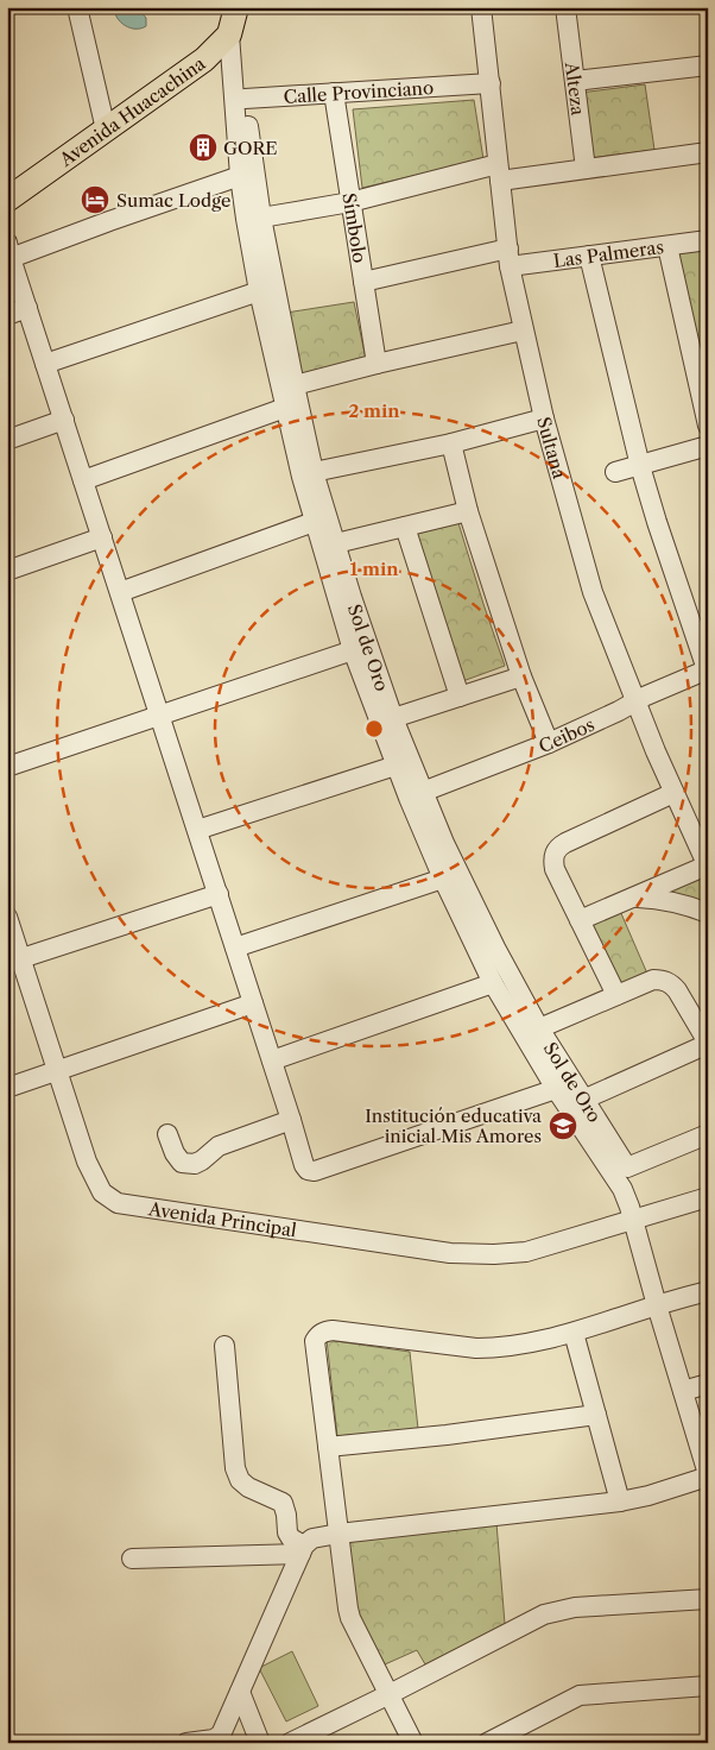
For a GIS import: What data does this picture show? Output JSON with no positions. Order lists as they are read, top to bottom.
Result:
{
  "streets": {
    "main road": ["Avenida Huacachina"],
    "street": [
      "Alteza",
      "Calle Provinciano",
      "Símbolo",
      "Las Palmeras",
      "Sultana",
      "Sol de Oro",
      "Ceibos",
      "Avenida Principal"
    ]
  },
  "crossings": [
    ["Calle Provinciano", "Símbolo"],
    ["Calle Provinciano", "Sultana"],
    ["Calle Provinciano", "Sol de Oro"],
    ["Símbolo", "Las Palmeras"],
    ["Las Palmeras", "Sultana"],
    ["Sultana", "Ceibos"],
    ["Sol de Oro", "Ceibos"]
  ],
  "places": {
    "building": ["GORE"],
    "hotel": ["Sumac Lodge"],
    "school or university": ["Institución educativa inicial Mis Amores"]
  },
  "rings": ["2 min", "1 min"]
}
